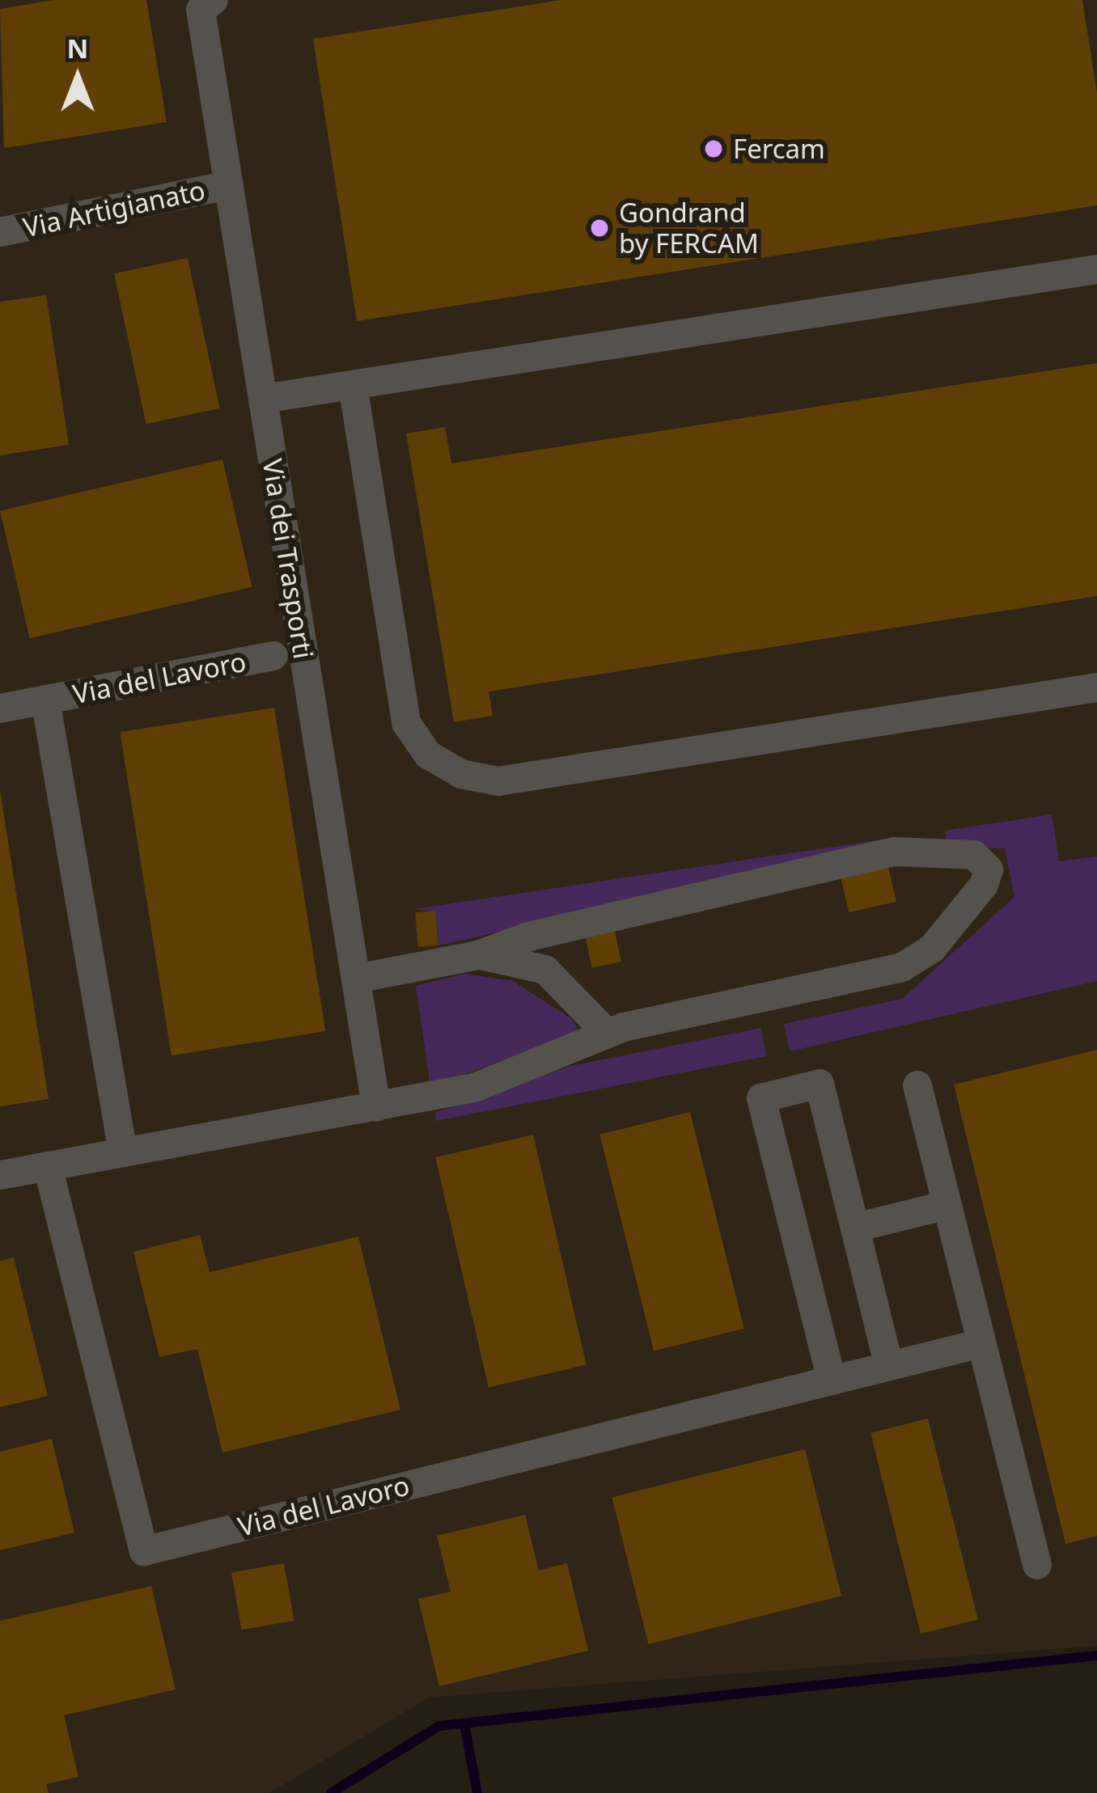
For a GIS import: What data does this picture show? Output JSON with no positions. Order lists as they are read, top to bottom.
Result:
{
  "streets": {
    "street": ["Via Artigianato", "Via dei Trasporti", "Via del Lavoro"]
  },
  "crossings": [
    ["Via Artigianato", "Via dei Trasporti"]
  ],
  "places": ["Fercam", "Gondrand by FERCAM"],
  "north": "top"
}
